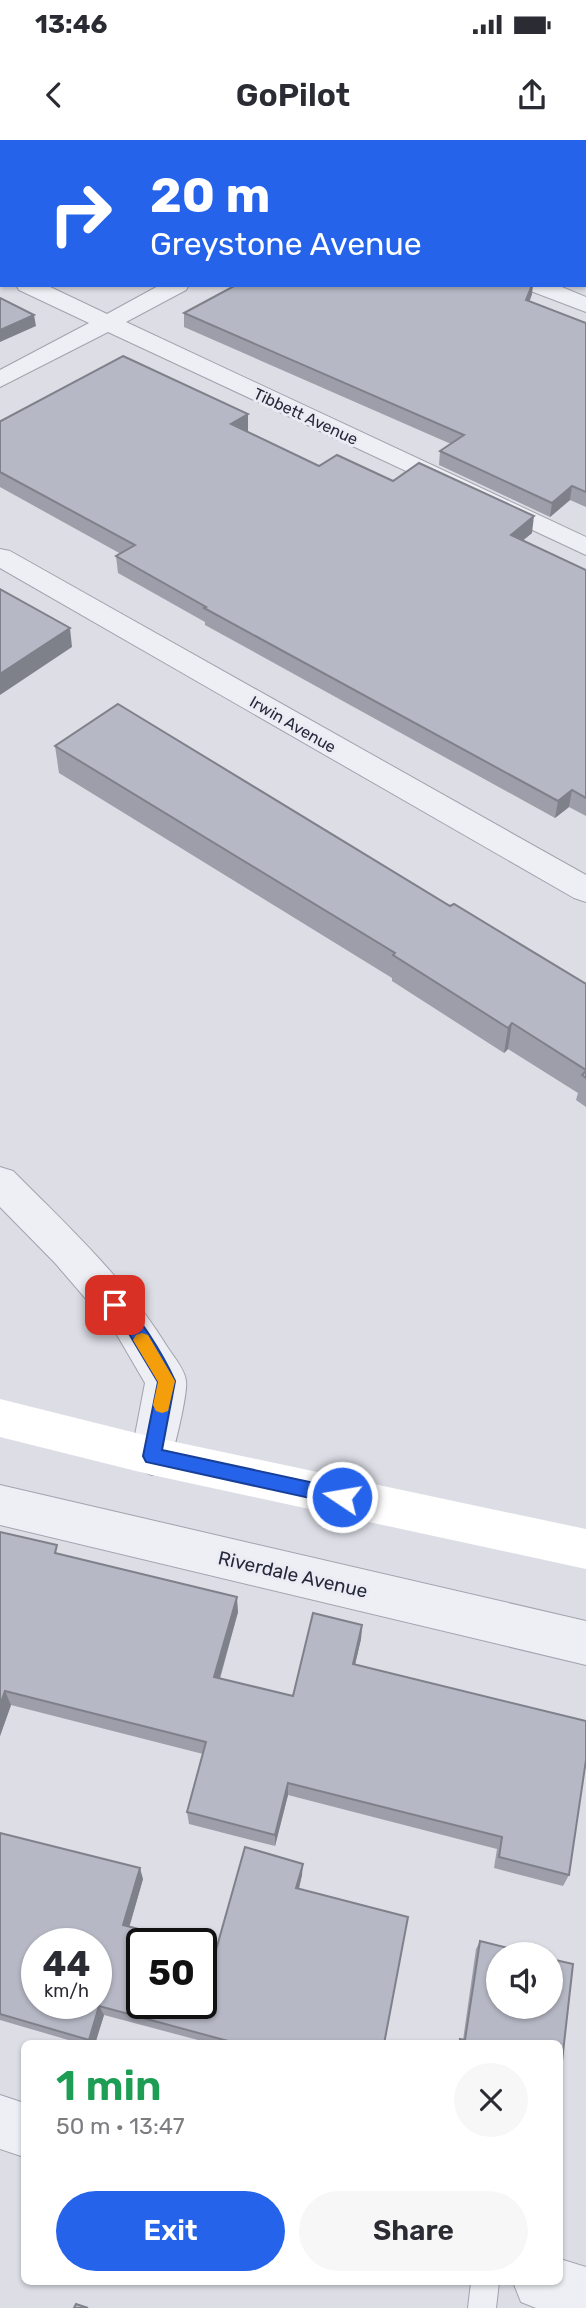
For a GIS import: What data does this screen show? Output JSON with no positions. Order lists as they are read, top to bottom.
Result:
{
  "streets": {
    "street": ["Tibbett Avenue", "Irwin Avenue", "Riverdale Avenue"]
  },
  "page": {
    "status": "13:46",
    "header": "GoPilot",
    "turn": ["20 m", "Greystone Avenue"],
    "speed": "44 km/h",
    "limit": "50",
    "heading": ["1 min", "50 m · 13:47"],
    "buttons": ["Exit", "Share"]
  }
}
